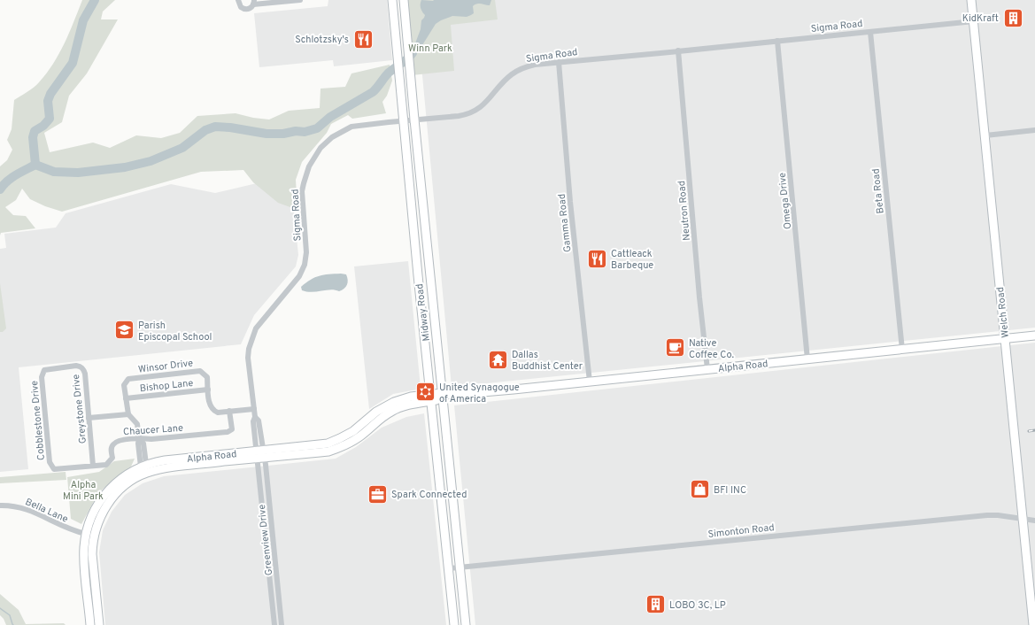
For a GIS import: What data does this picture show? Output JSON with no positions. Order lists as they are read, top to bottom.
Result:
{
  "streets": {
    "street": [
      "Sigma Road",
      "Beta Road",
      "Omega Drive",
      "Neutron Road",
      "Gamma Road",
      "Midway Road",
      "Welch Road",
      "Winsor Drive",
      "Alpha Road",
      "Bishop Lane",
      "Greystone Drive",
      "Cobblestone Drive",
      "Chaucer Lane",
      "Bella Lane",
      "Simonton Road",
      "Greenview Drive"
    ]
  },
  "crossings": [
    ["Sigma Road", "Beta Road"],
    ["Sigma Road", "Omega Drive"],
    ["Sigma Road", "Neutron Road"],
    ["Sigma Road", "Gamma Road"],
    ["Sigma Road", "Midway Road"],
    ["Sigma Road", "Welch Road"],
    ["Sigma Road", "Alpha Road"],
    ["Sigma Road", "Greenview Drive"],
    ["Beta Road", "Alpha Road"],
    ["Omega Drive", "Alpha Road"],
    ["Neutron Road", "Alpha Road"],
    ["Gamma Road", "Alpha Road"],
    ["Midway Road", "Alpha Road"],
    ["Midway Road", "Simonton Road"],
    ["Welch Road", "Alpha Road"],
    ["Welch Road", "Simonton Road"],
    ["Winsor Drive", "Bishop Lane"],
    ["Alpha Road", "Bella Lane"],
    ["Alpha Road", "Greenview Drive"],
    ["Greystone Drive", "Cobblestone Drive"],
    ["Greystone Drive", "Chaucer Lane"],
    ["Cobblestone Drive", "Chaucer Lane"]
  ],
  "parks": ["Winn Park", "Alpha Mini Park"],
  "places": {
    "building": ["KidKraft", "LOBO 3C, LP"],
    "restaurant": ["Schlotzsky's", "Cattleack Barbeque"],
    "school or university": ["Parish Episcopal School"],
    "cafe": ["Native Coffee Co."],
    "temple": ["Dallas Buddhist Center"],
    "synagogue": ["United Synagogue of America"],
    "shop": ["BFI INC"],
    "office": ["Spark Connected"]
  }
}
